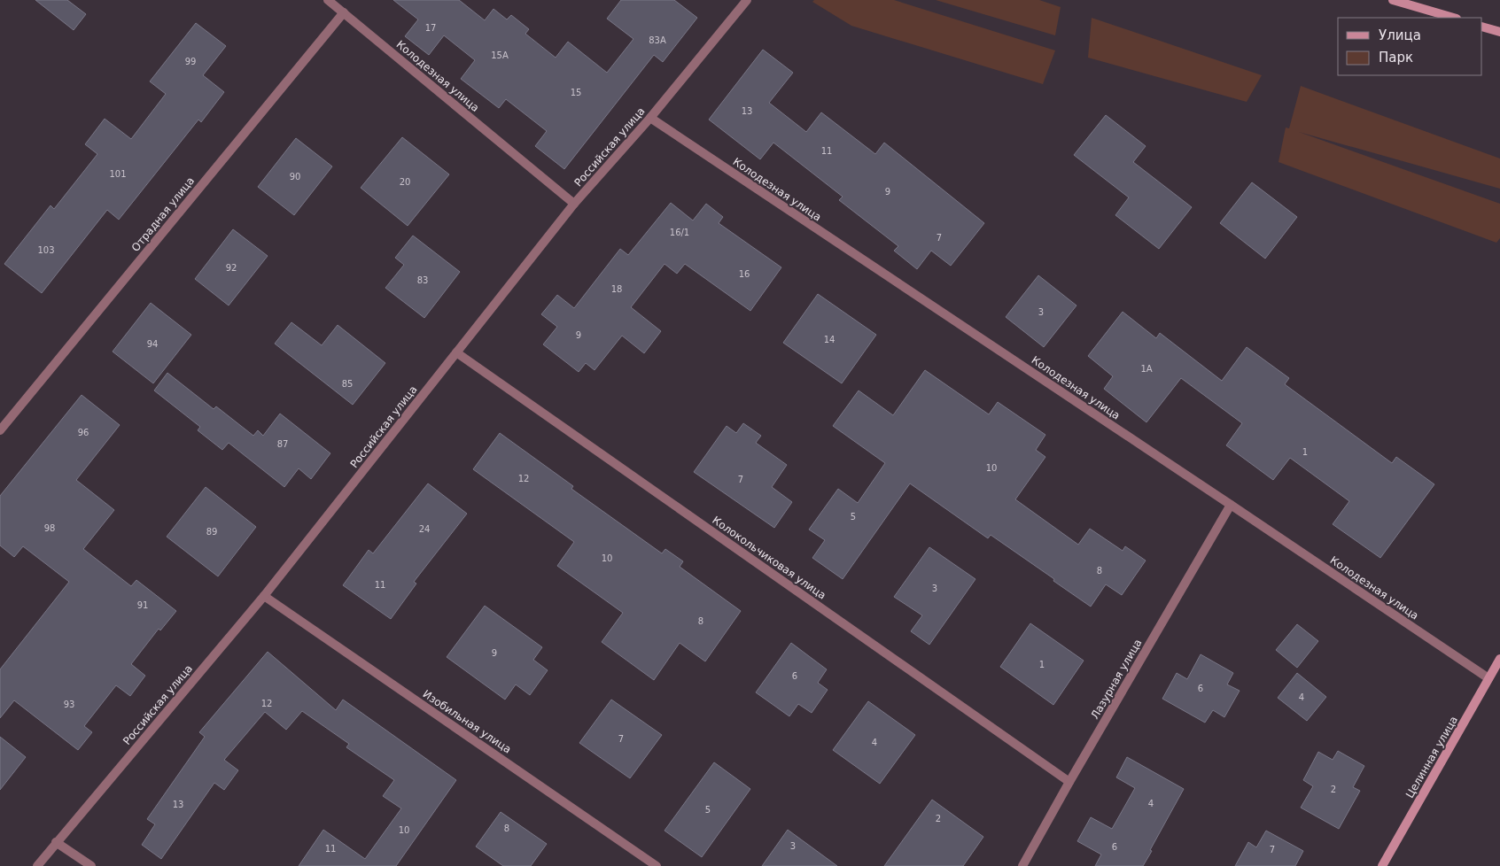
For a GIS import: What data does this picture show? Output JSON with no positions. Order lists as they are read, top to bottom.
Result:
{
  "streets": {
    "street": [
      "Колодезная улица",
      "Российская улица",
      "Отрадная улица",
      "Колокольчиковая улица",
      "Лазурная улица",
      "Изобильная улица",
      "Целинная улица"
    ]
  },
  "crossings": [
    ["Колодезная улица", "Российская улица"],
    ["Колодезная улица", "Отрадная улица"],
    ["Колодезная улица", "Лазурная улица"],
    ["Колодезная улица", "Целинная улица"],
    ["Российская улица", "Колокольчиковая улица"],
    ["Российская улица", "Изобильная улица"],
    ["Колокольчиковая улица", "Лазурная улица"]
  ],
  "house_numbers": [
    "17",
    "83А",
    "15А",
    "99",
    "15",
    "13",
    "11",
    "101",
    "90",
    "20",
    "9",
    "16/1",
    "7",
    "103",
    "92",
    "16",
    "83",
    "18",
    "3",
    "9",
    "14",
    "94",
    "1А",
    "85",
    "96",
    "87",
    "1",
    "10",
    "12",
    "7",
    "5",
    "98",
    "24",
    "89",
    "10",
    "8",
    "11",
    "3",
    "91",
    "8",
    "9",
    "1",
    "6",
    "6",
    "4",
    "12",
    "93",
    "7",
    "4",
    "2",
    "4",
    "13",
    "5",
    "2",
    "8",
    "10",
    "3",
    "6",
    "11",
    "7"
  ],
  "legend": ["Улица", "Парк"]
}
